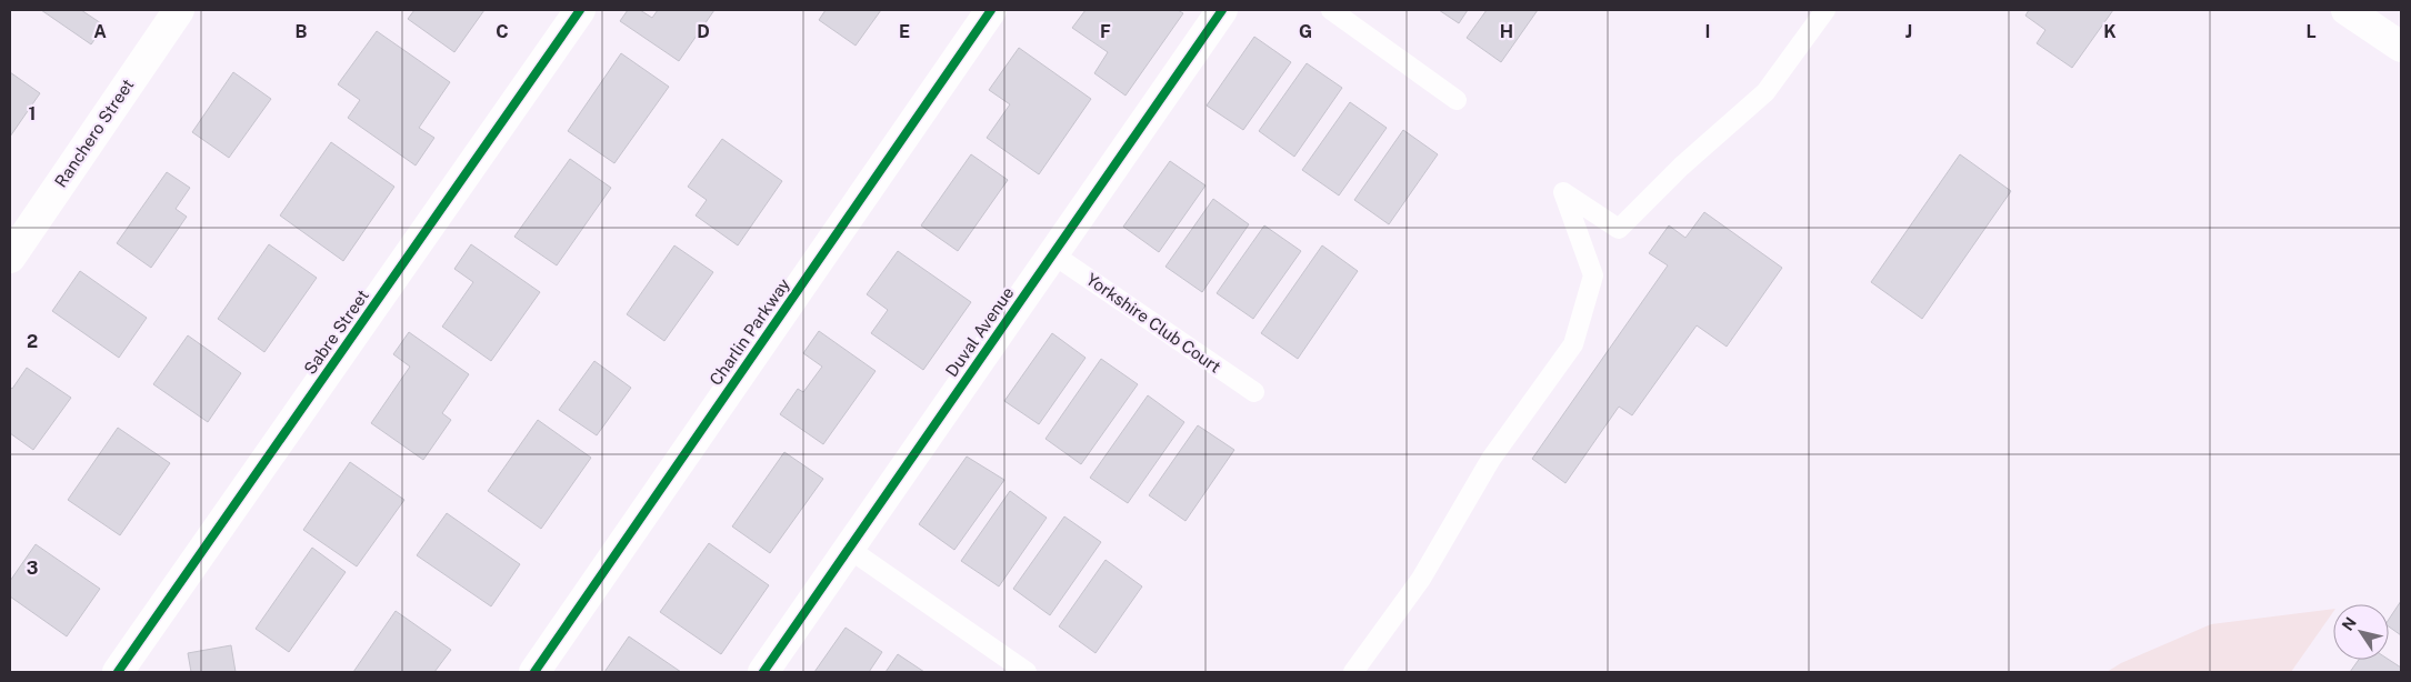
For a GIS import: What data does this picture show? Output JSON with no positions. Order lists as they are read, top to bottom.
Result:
{
  "streets": {
    "street": [
      "Ranchero Street",
      "Sabre Street",
      "Charlin Parkway",
      "Duval Avenue"
    ],
    "lane": ["Yorkshire Club Court"]
  },
  "crossings": [
    ["Yorkshire Club Court", "Duval Avenue"]
  ],
  "north": "top left",
  "grid": {
    "columns": [
      "A",
      "B",
      "C",
      "D",
      "E",
      "F",
      "G",
      "H",
      "I",
      "J",
      "K",
      "L"
    ],
    "rows": ["1", "2", "3"]
  }
}
